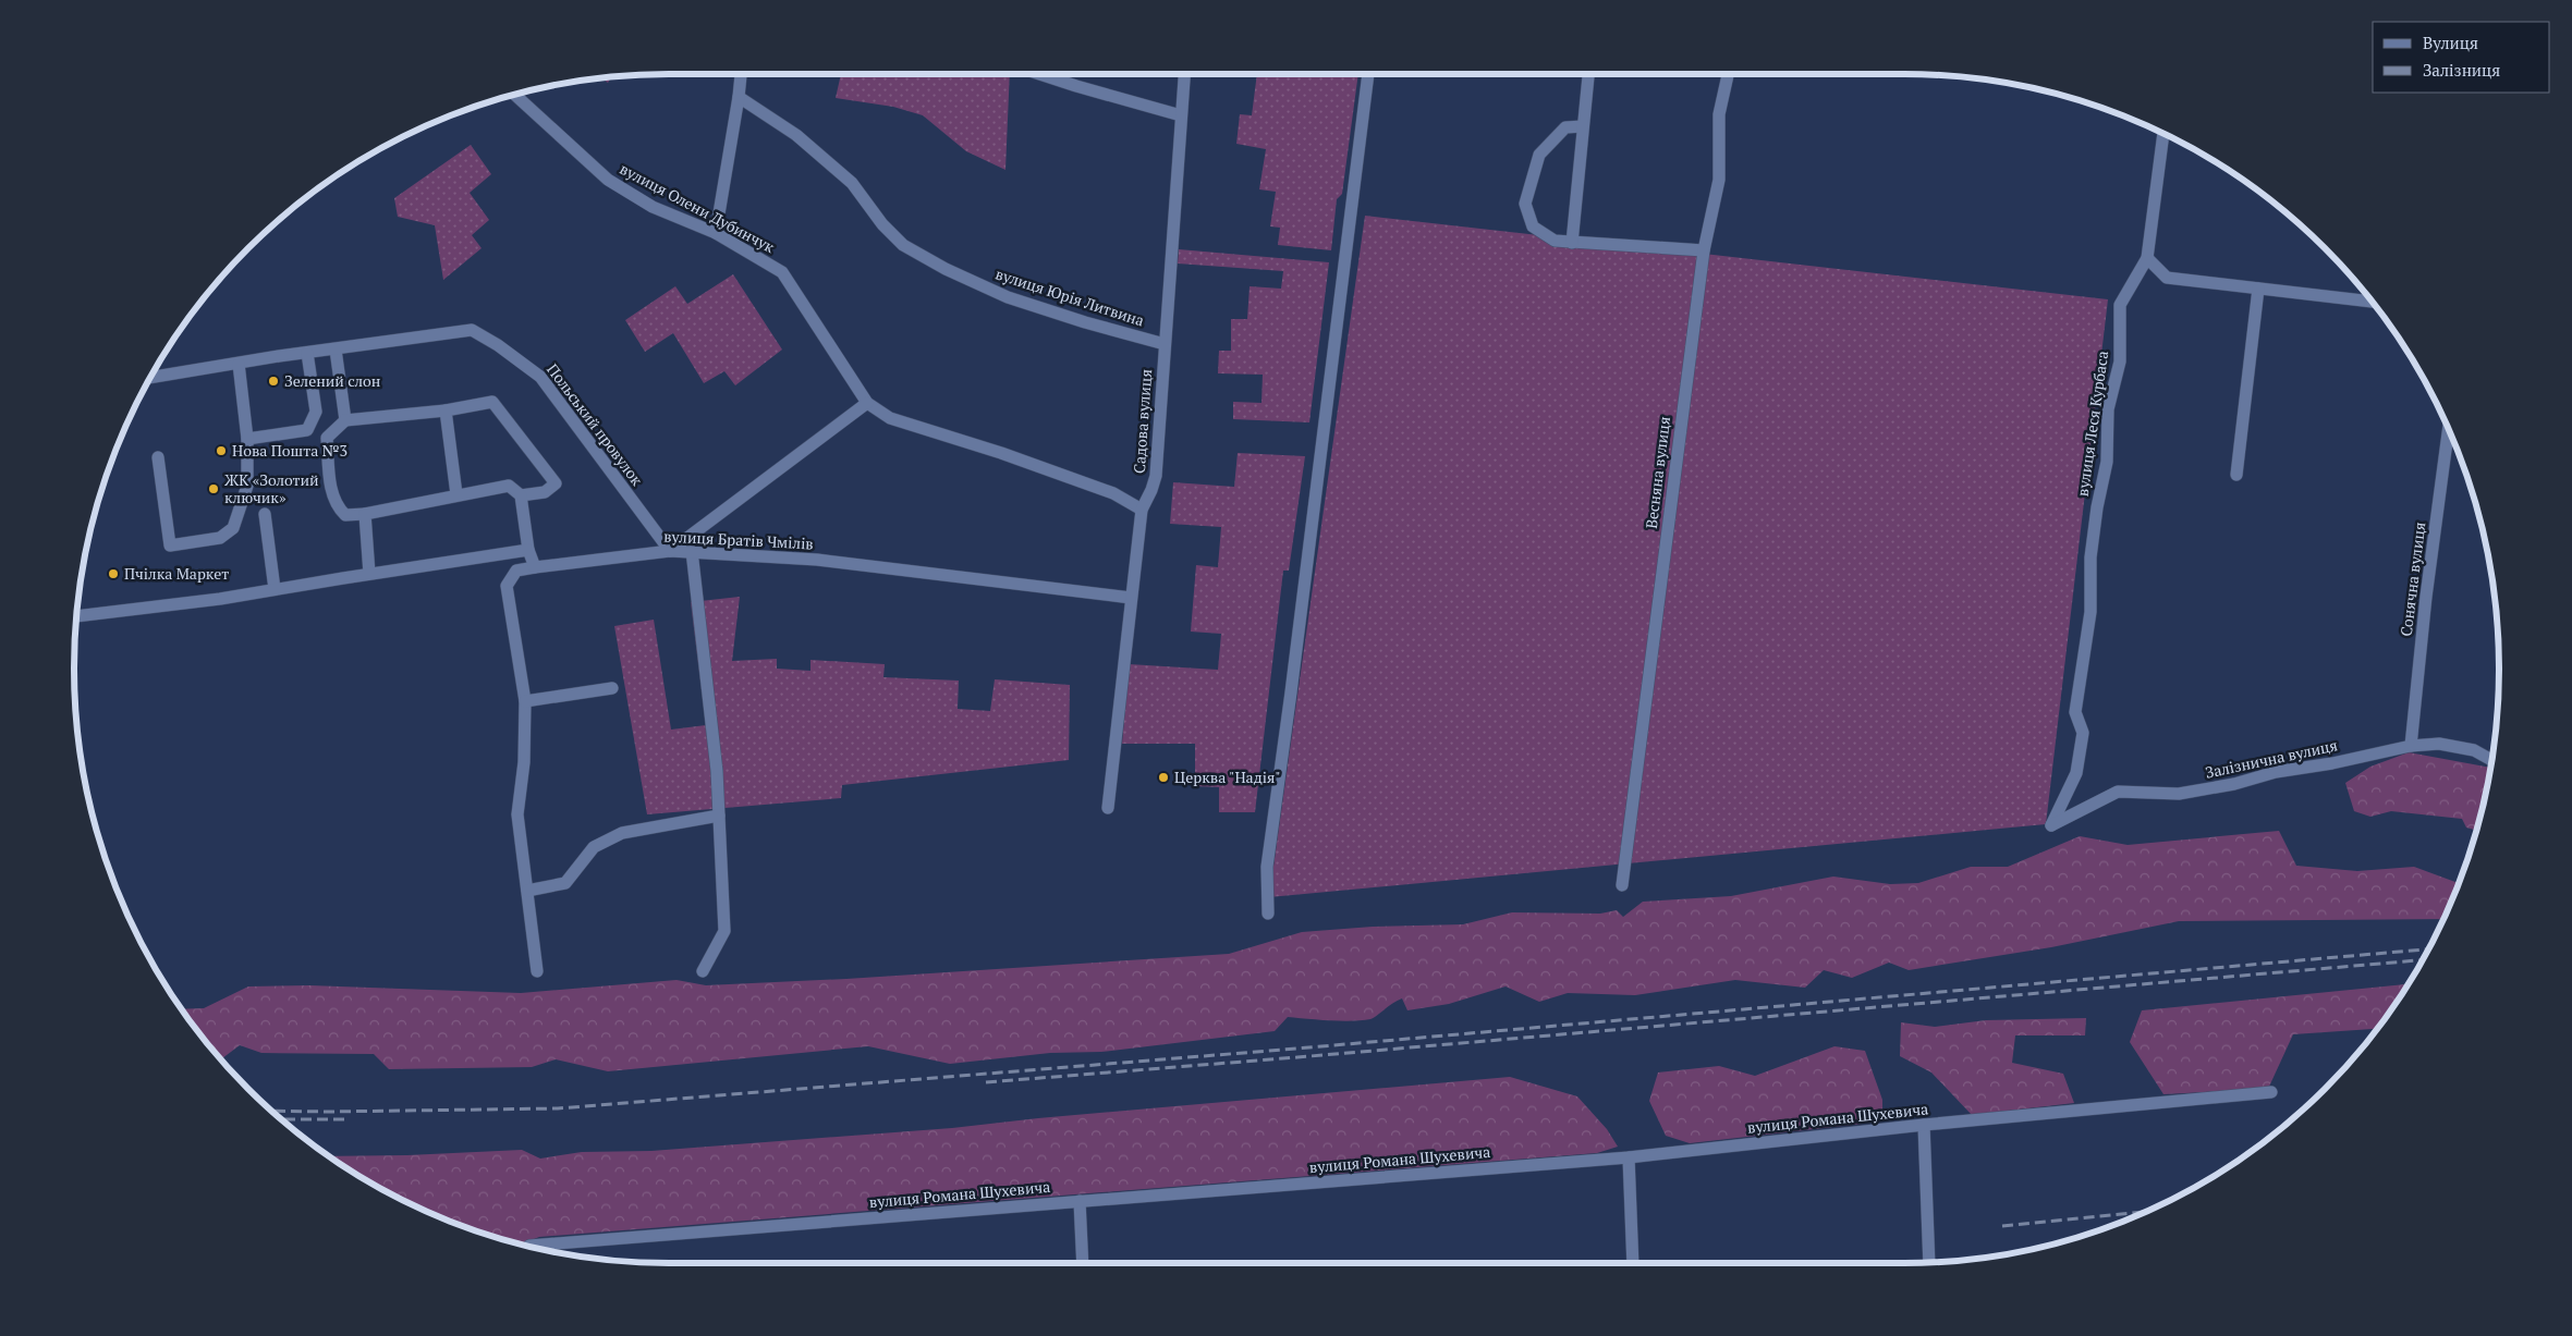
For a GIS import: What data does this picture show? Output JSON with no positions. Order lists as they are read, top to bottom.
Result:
{
  "streets": {
    "street": [
      "вулиця Олени Дубинчук",
      "вулиця Юрія Литвина",
      "Садова вулиця",
      "вулиця Леся Курбаса",
      "Польський провулок",
      "Весняна вулиця",
      "вулиця Братів Чмілів",
      "Сонячна вулиця",
      "Залізнична вулиця",
      "вулиця Романа Шухевича"
    ]
  },
  "crossings": [
    ["вулиця Олени Дубинчук", "Садова вулиця"],
    ["вулиця Юрія Литвина", "Садова вулиця"],
    ["Садова вулиця", "вулиця Братів Чмілів"],
    ["вулиця Леся Курбаса", "Залізнична вулиця"],
    ["Польський провулок", "вулиця Братів Чмілів"],
    ["Сонячна вулиця", "Залізнична вулиця"]
  ],
  "places": [
    "Зелений слон",
    "Нова Пошта №3",
    "ЖК «Золотий ключик»",
    "Пчілка Маркет",
    "Церква \"Надія\""
  ],
  "legend": ["Вулиця", "Залізниця"]
}
